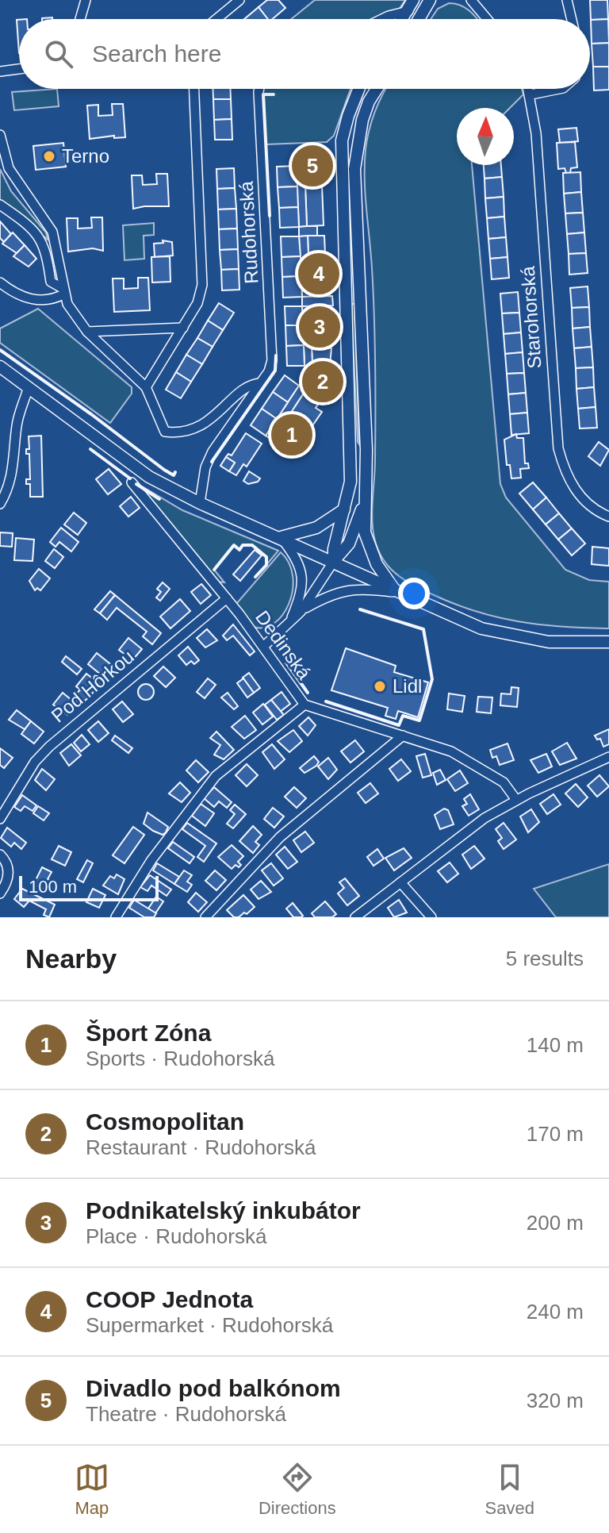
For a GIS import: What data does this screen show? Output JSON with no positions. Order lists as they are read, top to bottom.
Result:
{
  "streets": {
    "street": [
      "Rudohorská",
      "Starohorská",
      "Dedinská",
      "Pod Hôrkou"
    ]
  },
  "crossings": [
    ["Dedinská", "Pod Hôrkou"]
  ],
  "places": ["Terno", "Lidl"],
  "scale_bar": "100 m",
  "north": "top",
  "page": {
    "search": "Search here",
    "pins": [
      "5",
      "4",
      "3",
      "2",
      "1"
    ],
    "scale": "100 m",
    "heading": ["Nearby", "5 results"],
    "list": [
      {
        "mark": "1",
        "name": "Šport Zóna",
        "note": "Sports · Rudohorská",
        "value": "140 m"
      },
      {
        "mark": "2",
        "name": "Cosmopolitan",
        "note": "Restaurant · Rudohorská",
        "value": "170 m"
      },
      {
        "mark": "3",
        "name": "Podnikatelský inkubátor",
        "note": "Place · Rudohorská",
        "value": "200 m"
      },
      {
        "mark": "4",
        "name": "COOP Jednota",
        "note": "Supermarket · Rudohorská",
        "value": "240 m"
      },
      {
        "mark": "5",
        "name": "Divadlo pod balkónom",
        "note": "Theatre · Rudohorská",
        "value": "320 m"
      }
    ],
    "nav": ["Map", "Directions", "Saved"]
  }
}
